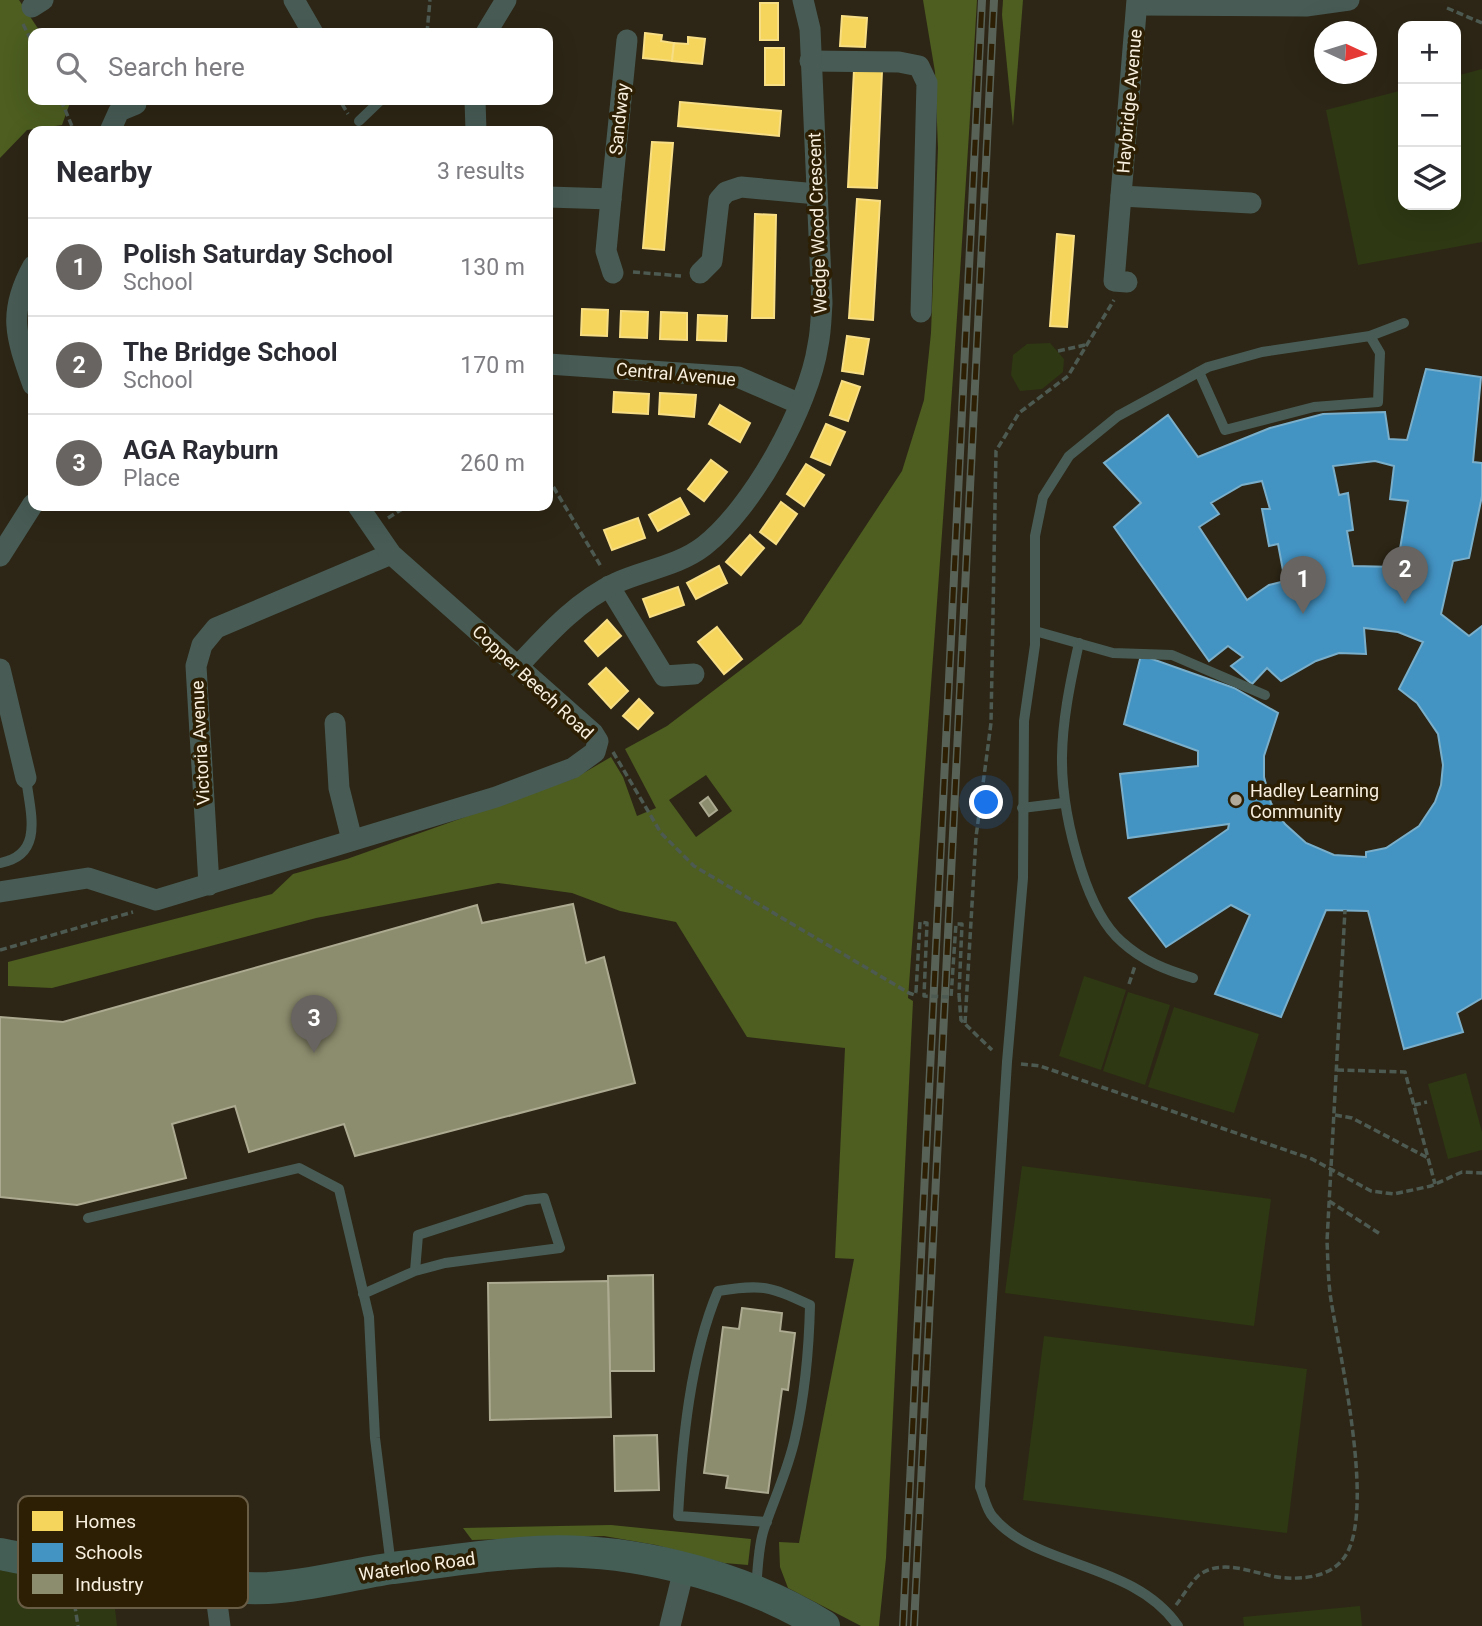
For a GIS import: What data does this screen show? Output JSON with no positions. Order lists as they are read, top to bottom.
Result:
{
  "streets": {
    "street": [
      "Haybridge Avenue",
      "Sandway",
      "Wedge Wood Crescent",
      "Central Avenue",
      "Copper Beech Road",
      "Victoria Avenue",
      "Waterloo Road"
    ]
  },
  "crossings": [
    ["Wedge Wood Crescent", "Central Avenue"],
    ["Wedge Wood Crescent", "Copper Beech Road"],
    ["Copper Beech Road", "Victoria Avenue"]
  ],
  "places": ["Hadley Learning Community"],
  "legend": ["Homes", "Schools", "Industry"],
  "north": "right",
  "page": {
    "map_buttons": ["+", "−"],
    "search": "Search here",
    "heading": ["Nearby", "3 results"],
    "list": [
      {
        "mark": "1",
        "name": "Polish Saturday School",
        "note": "School",
        "value": "130 m"
      },
      {
        "mark": "2",
        "name": "The Bridge School",
        "note": "School",
        "value": "170 m"
      },
      {
        "mark": "3",
        "name": "AGA Rayburn",
        "note": "Place",
        "value": "260 m"
      }
    ],
    "pins": ["2", "1", "3"]
  }
}
